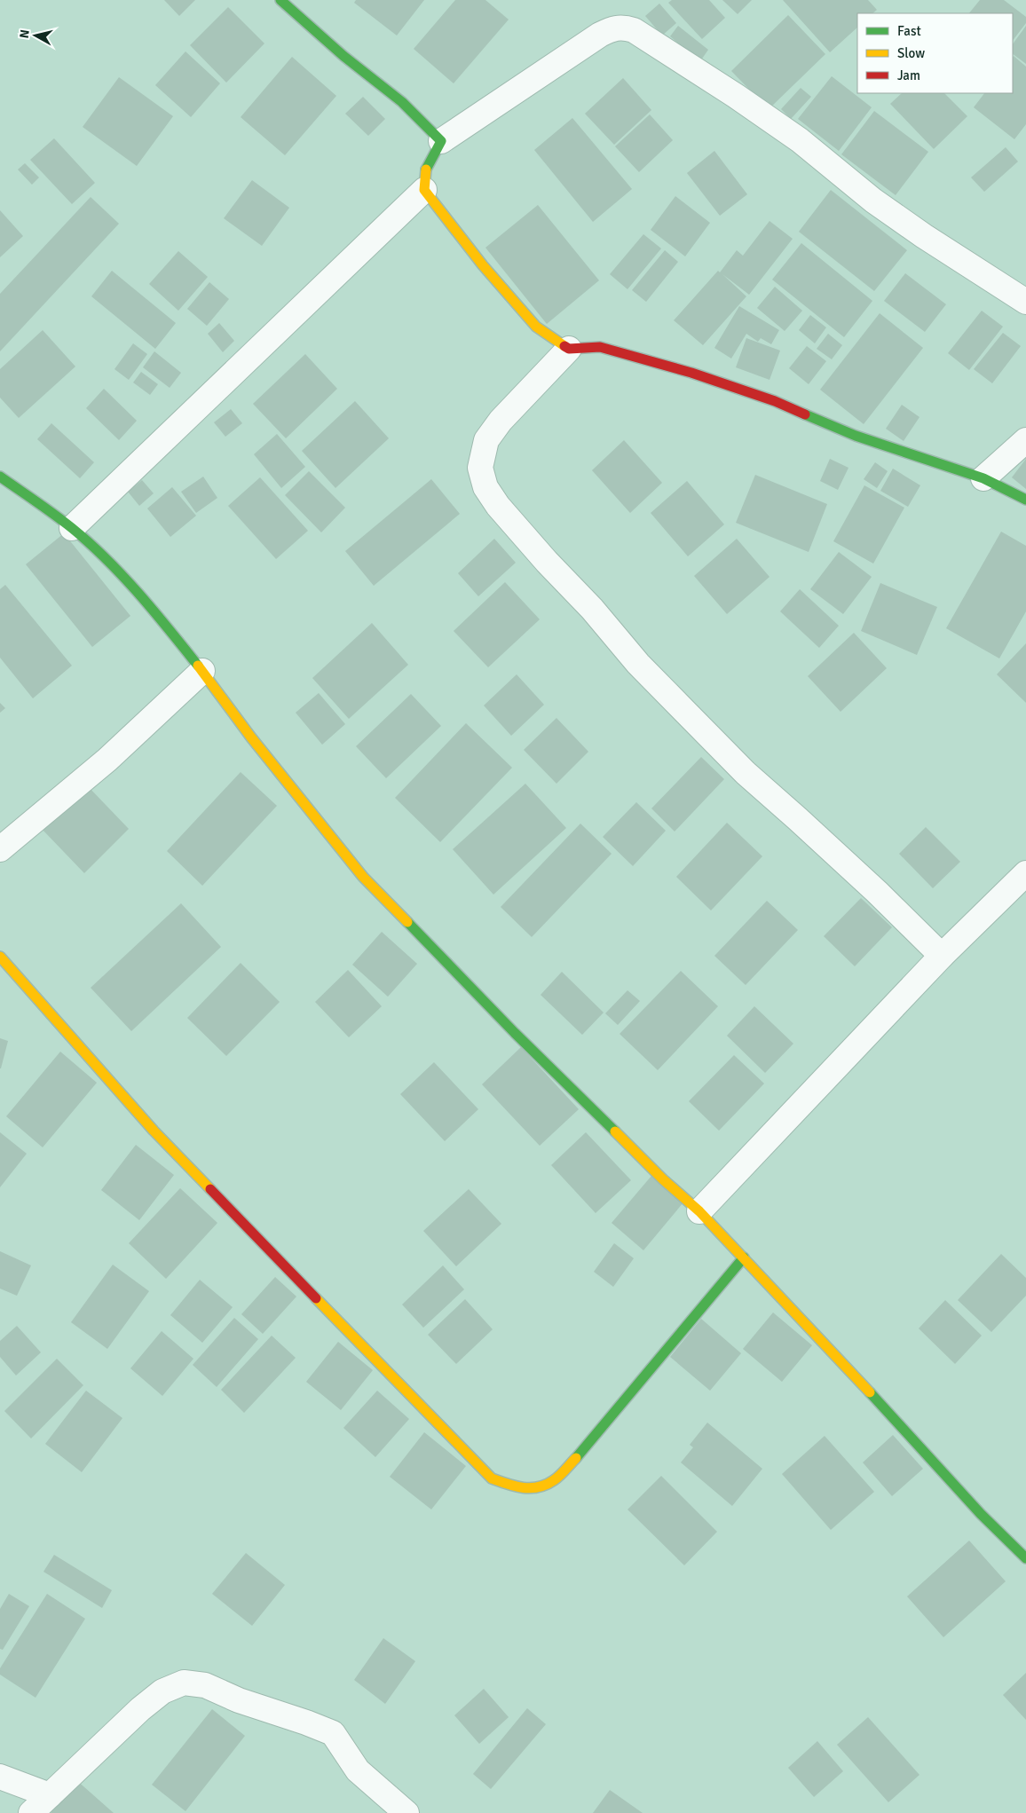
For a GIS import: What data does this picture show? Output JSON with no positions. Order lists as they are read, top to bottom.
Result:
{
  "legend": ["Fast", "Slow", "Jam"],
  "north": "left"
}
